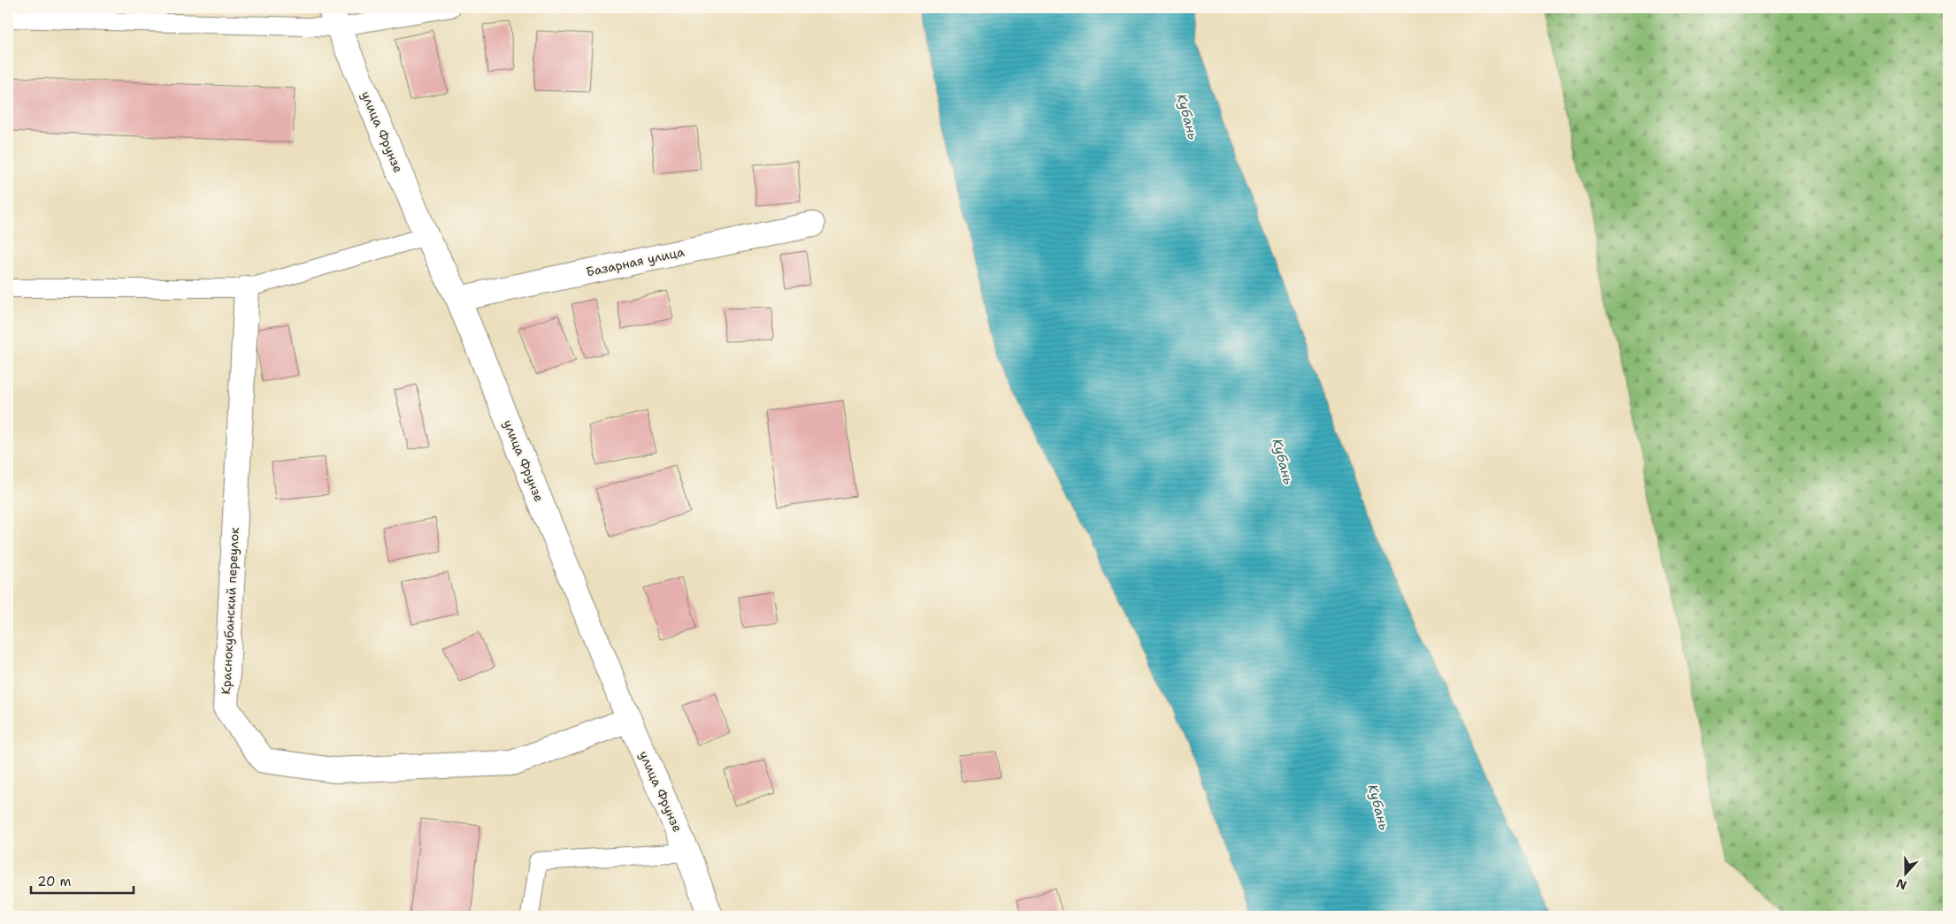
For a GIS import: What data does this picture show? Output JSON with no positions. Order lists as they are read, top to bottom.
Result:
{
  "streets": {
    "street": ["улица Фрунзе", "Базарная улица", "Краснокубанский переулок"]
  },
  "crossings": [
    ["улица Фрунзе", "Базарная улица"],
    ["улица Фрунзе", "Краснокубанский переулок"]
  ],
  "water": ["Кубань"],
  "scale_bar": "20 m",
  "north": "bottom"
}
